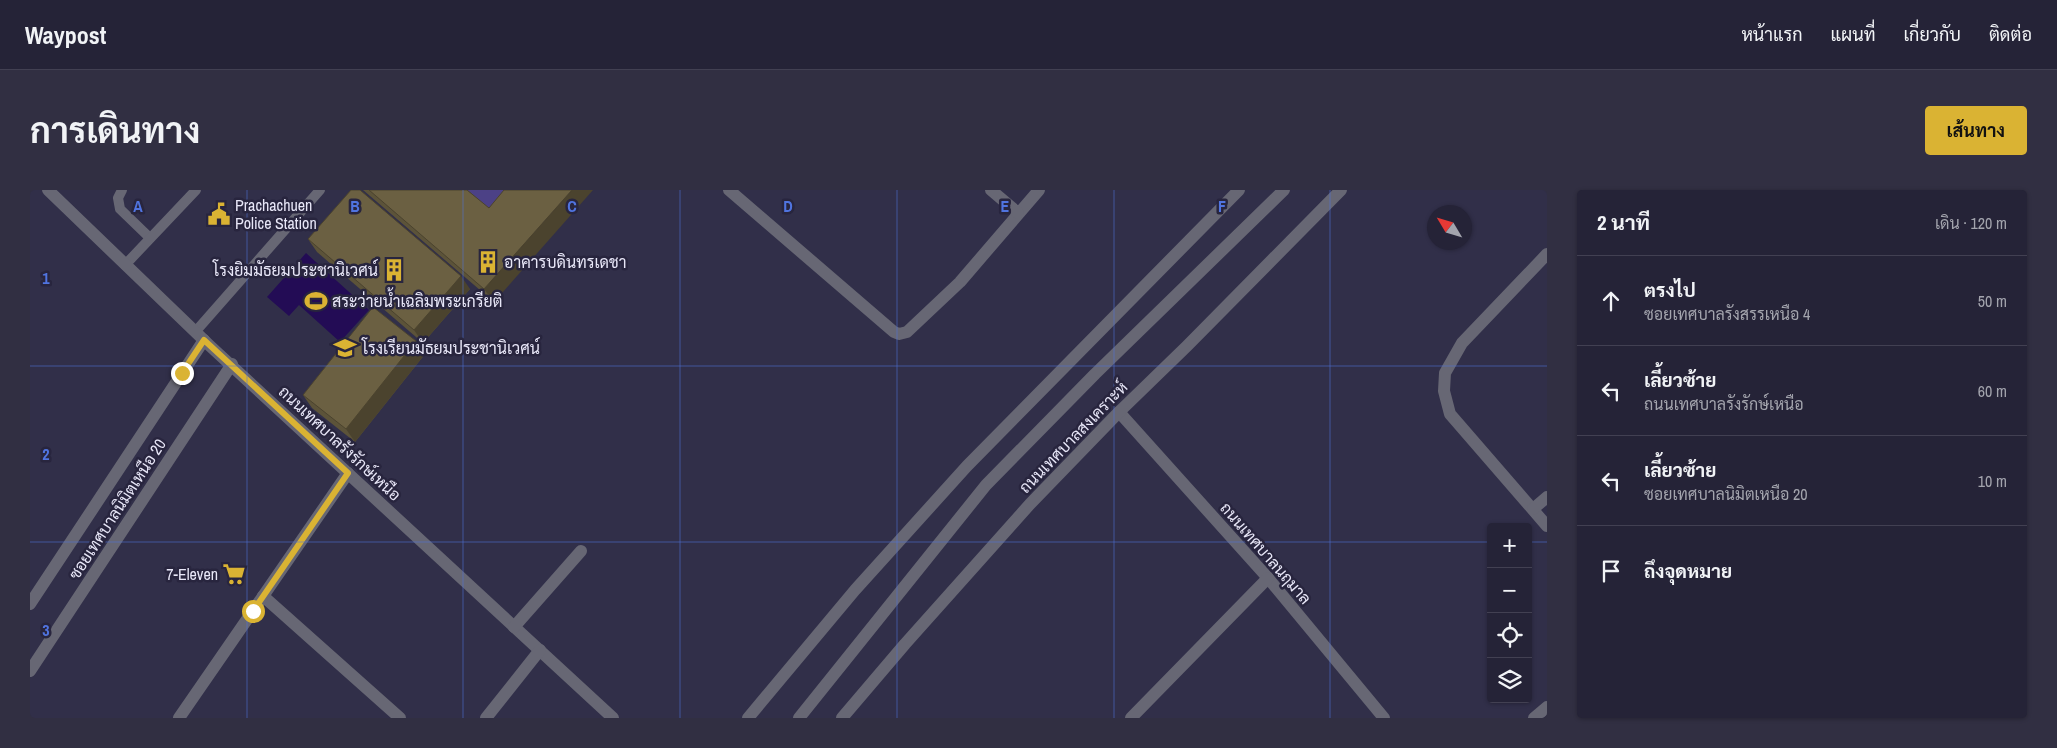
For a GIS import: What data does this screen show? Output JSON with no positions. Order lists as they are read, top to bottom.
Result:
{
  "streets": {
    "street": [
      "ถนนเทศบาลสงเคราะห์",
      "ถนนเทศบาลรังรักษ์เหนือ",
      "ซอยเทศบาลนิมิตเหนือ 20",
      "ถนนเทศบาลนฤมาล"
    ]
  },
  "crossings": [
    ["ถนนเทศบาลสงเคราะห์", "ถนนเทศบาลนฤมาล"],
    ["ถนนเทศบาลรังรักษ์เหนือ", "ซอยเทศบาลนิมิตเหนือ 20"]
  ],
  "places": {
    "public building": ["Prachachuen Police Station"],
    "building": ["อาคารบดินทรเดชา", "โรงยิมมัธยมประชานิเวศน์"],
    "sports": ["สระว่ายนํ้าเฉลิมพระเกรียติ"],
    "school or university": ["โรงเรียนมัธยมประชานิเวศน์"],
    "supermarket": ["7-Eleven"]
  },
  "north": "top left",
  "page": {
    "header": "Waypost",
    "nav": [
      "หน้าแรก",
      "แผนที่",
      "เกี่ยวกับ",
      "ติดต่อ"
    ],
    "title": "การเดินทาง",
    "buttons": "เส้นทาง",
    "heading": ["2 นาที", "เดิน · 120 m"],
    "list": [
      ["ตรงไป", "ซอยเทศบาลรังสรรเหนือ 4", "50 m"],
      ["เลี้ยวซ้าย", "ถนนเทศบาลรังรักษ์เหนือ", "60 m"],
      ["เลี้ยวซ้าย", "ซอยเทศบาลนิมิตเหนือ 20", "10 m"],
      "ถึงจุดหมาย"
    ],
    "map_buttons": ["+", "−"]
  },
  "grid": {
    "columns": [
      "A",
      "B",
      "C",
      "D",
      "E",
      "F"
    ],
    "rows": ["1", "2", "3"]
  }
}
